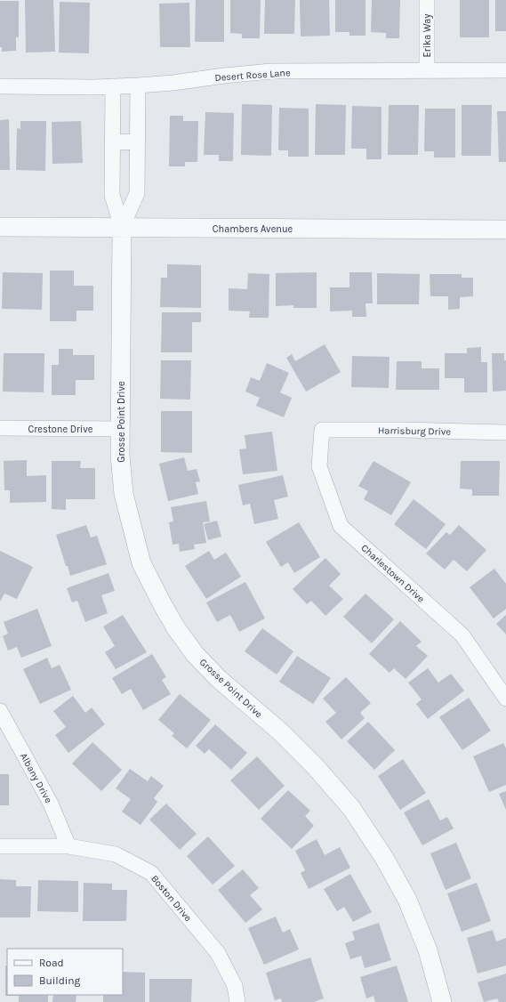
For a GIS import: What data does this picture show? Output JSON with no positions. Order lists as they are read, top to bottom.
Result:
{
  "streets": {
    "street": [
      "Erika Way",
      "Desert Rose Lane",
      "Chambers Avenue",
      "Grosse Point Drive",
      "Crestone Drive",
      "Harrisburg Drive",
      "Charlestown Drive",
      "Albany Drive",
      "Boston Drive"
    ]
  },
  "crossings": [
    ["Erika Way", "Desert Rose Lane"],
    ["Chambers Avenue", "Grosse Point Drive"],
    ["Grosse Point Drive", "Crestone Drive"],
    ["Harrisburg Drive", "Charlestown Drive"],
    ["Albany Drive", "Boston Drive"]
  ],
  "legend": ["Road", "Building"]
}
